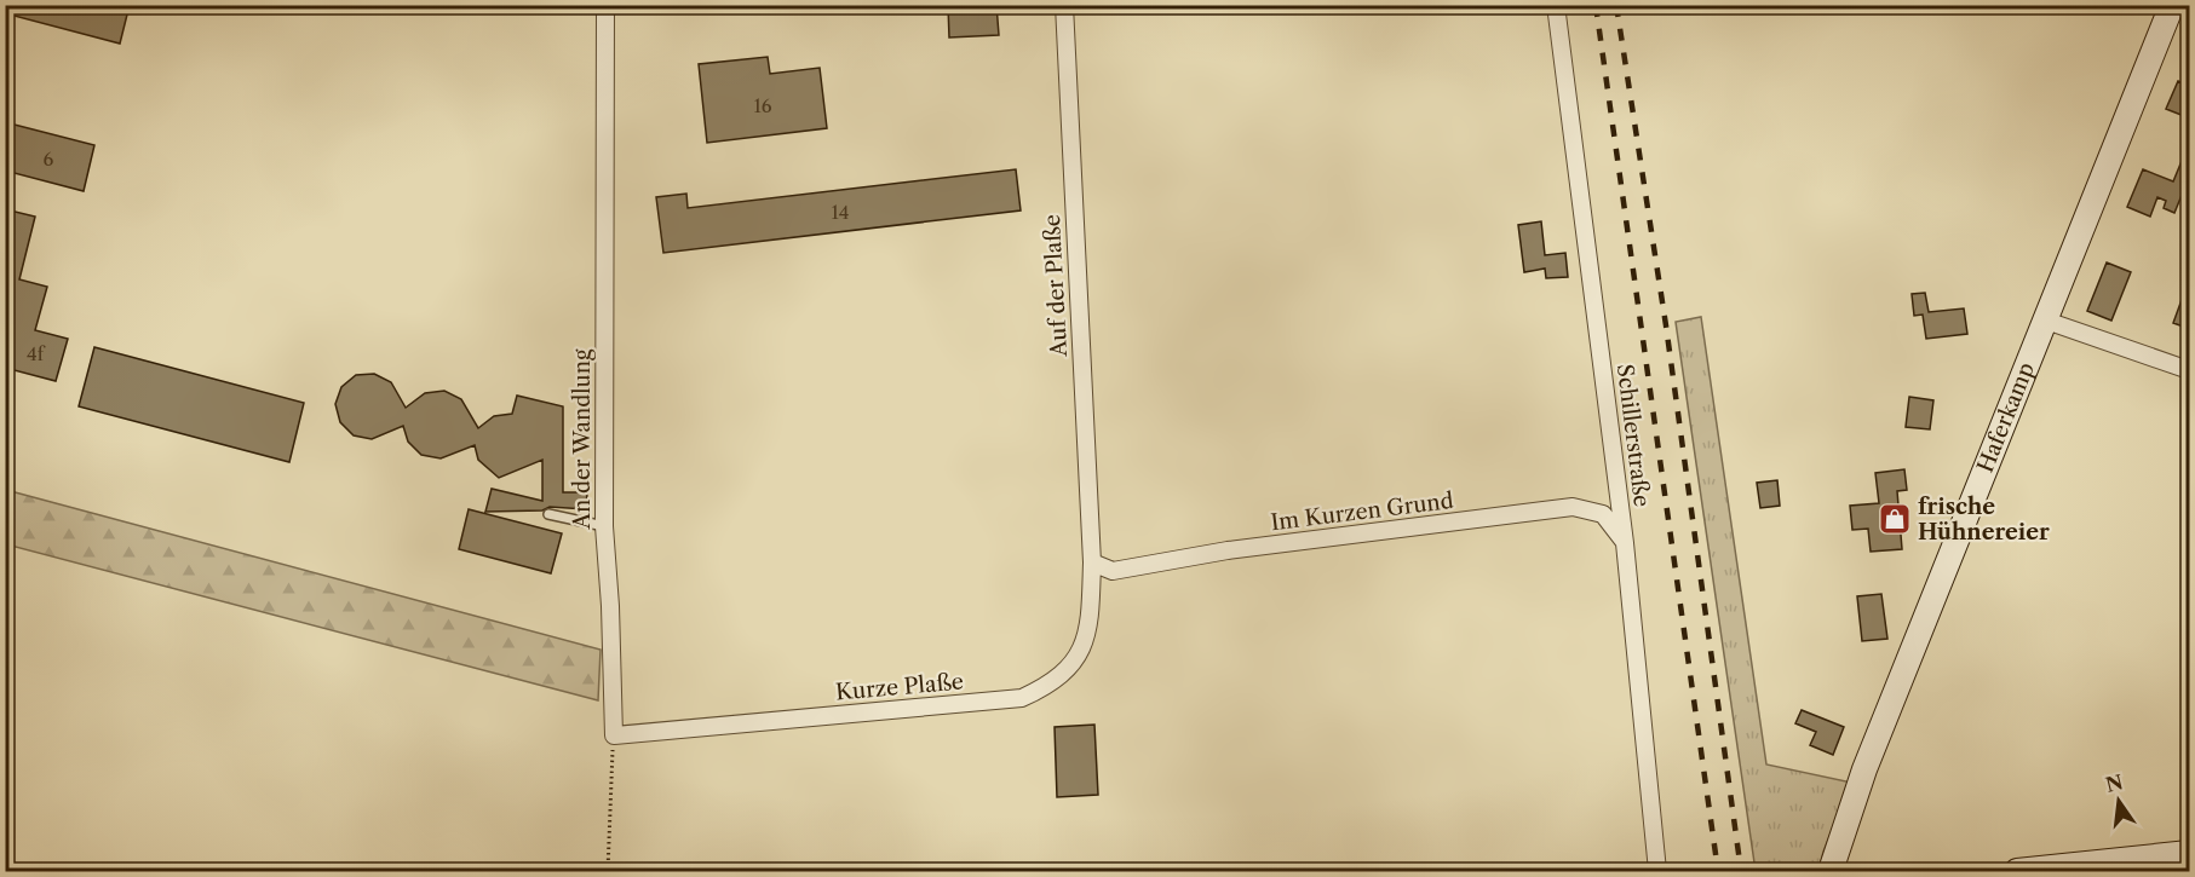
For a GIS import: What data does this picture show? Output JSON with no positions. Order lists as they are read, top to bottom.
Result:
{
  "streets": {
    "street": [
      "Auf der Plaße",
      "Haferkamp",
      "Schillerstraße",
      "An der Wandlung",
      "Im Kurzen Grund",
      "Kurze Plaße"
    ]
  },
  "crossings": [
    ["Auf der Plaße", "Im Kurzen Grund"],
    ["Auf der Plaße", "Kurze Plaße"],
    ["Schillerstraße", "Im Kurzen Grund"],
    ["An der Wandlung", "Kurze Plaße"],
    ["Im Kurzen Grund", "Kurze Plaße"]
  ],
  "places": {
    "shop": ["frische Hühnereier"]
  },
  "house_numbers": [
    "16",
    "6",
    "14",
    "4f"
  ],
  "north": "top"
}
